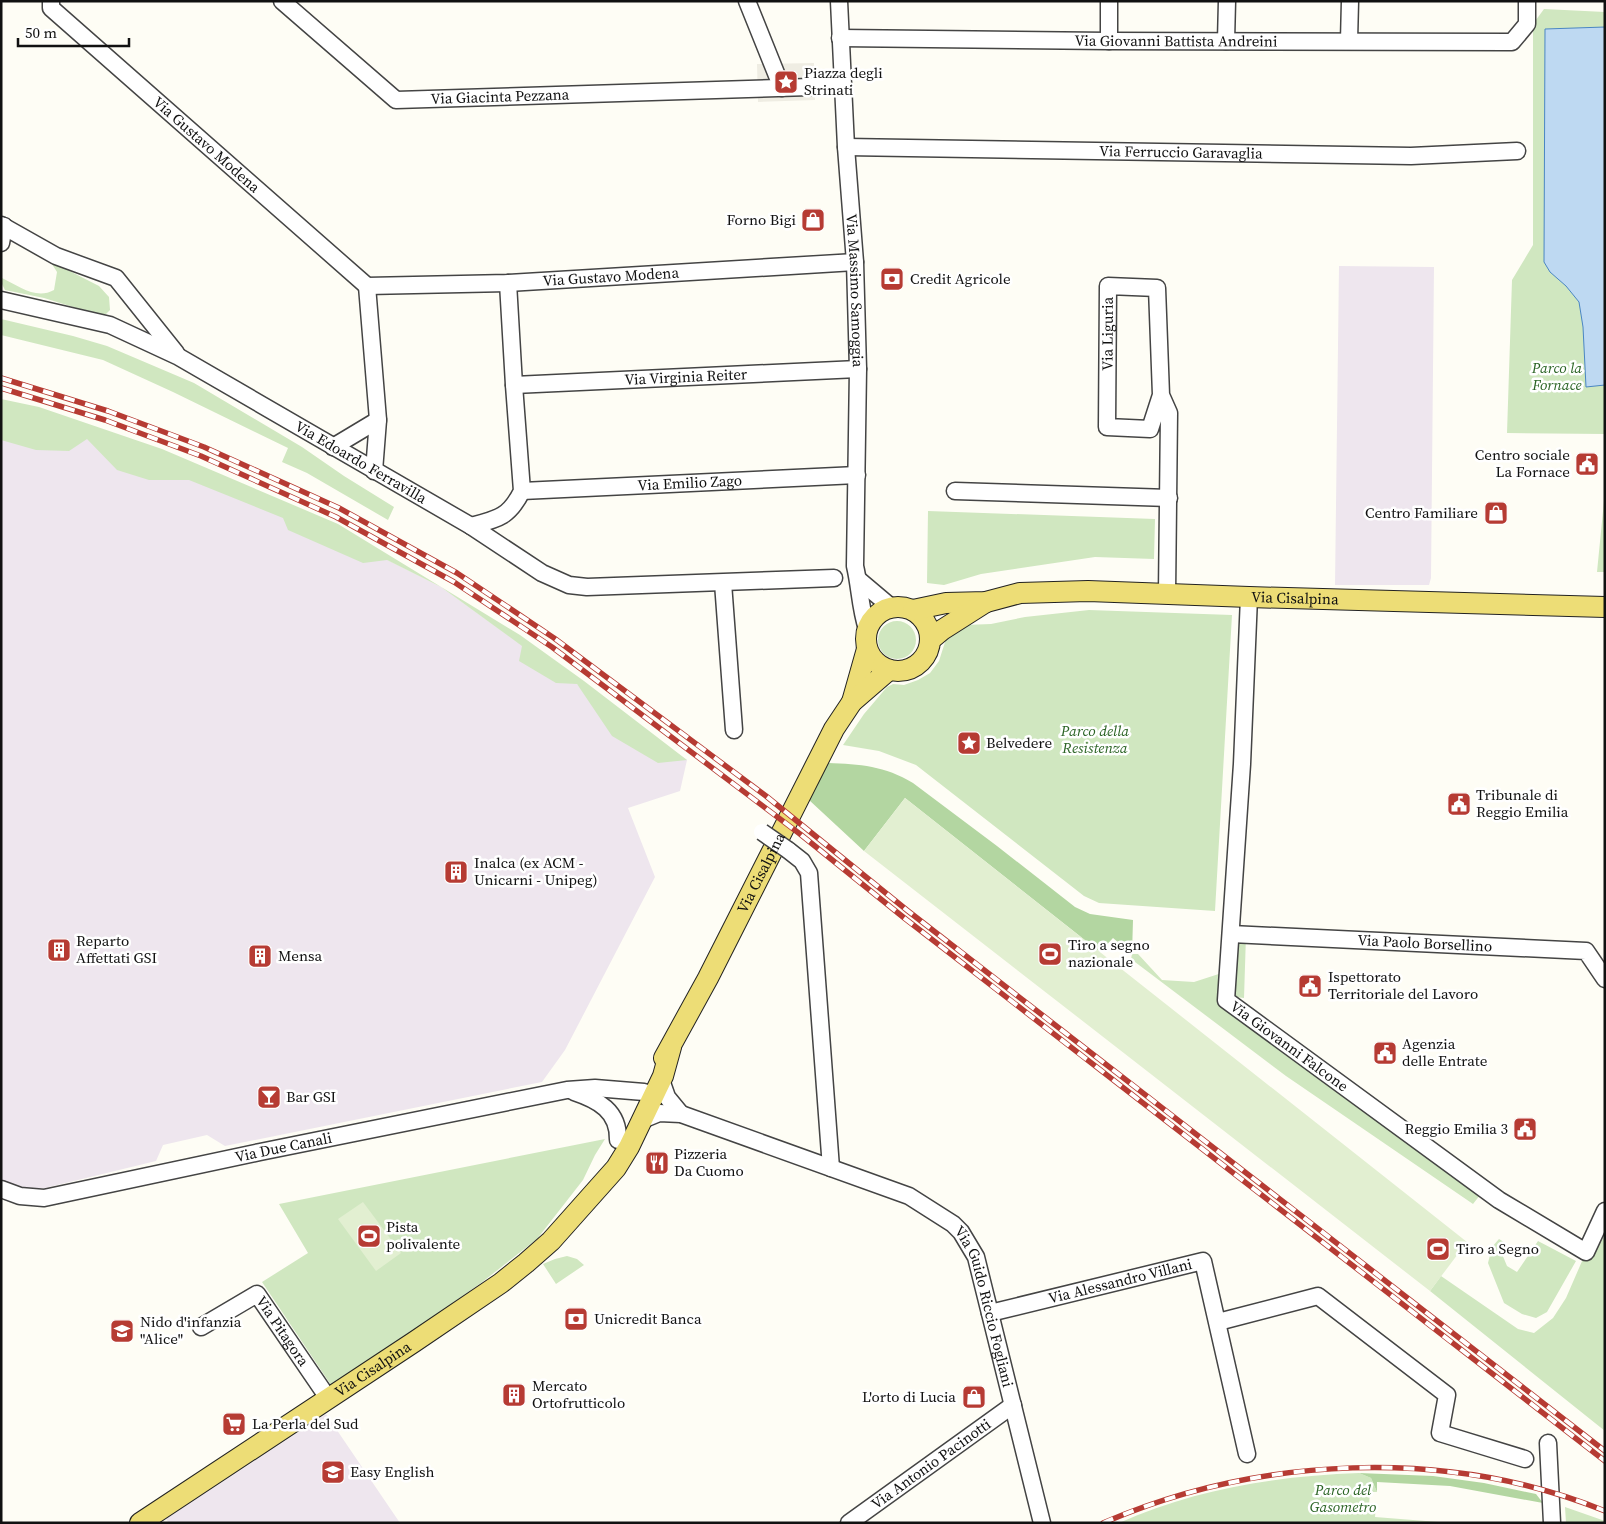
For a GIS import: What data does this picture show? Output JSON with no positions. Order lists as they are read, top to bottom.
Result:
{
  "streets": {
    "main road": ["Via Cisalpina"],
    "street": [
      "Via Giovanni Battista Andreini",
      "Via Giacinta Pezzana",
      "Via Gustavo Modena",
      "Via Ferruccio Garavaglia",
      "Via Massimo Samoggia",
      "Via Liguria",
      "Via Virginia Reiter",
      "Via Edoardo Ferravilla",
      "Via Emilio Zago",
      "Via Paolo Borsellino",
      "Via Giovanni Falcone",
      "Via Due Canali",
      "Via Alessandro Villani",
      "Via Guido Riccio Fogliani",
      "Via Pitagora",
      "Via Antonio Pacinotti"
    ]
  },
  "crossings": [
    ["Via Giovanni Battista Andreini", "Via Massimo Samoggia"],
    ["Via Gustavo Modena", "Via Massimo Samoggia"],
    ["Via Ferruccio Garavaglia", "Via Massimo Samoggia"],
    ["Via Massimo Samoggia", "Via Virginia Reiter"],
    ["Via Massimo Samoggia", "Via Emilio Zago"],
    ["Via Massimo Samoggia", "Via Cisalpina"],
    ["Via Liguria", "Via Cisalpina"],
    ["Via Cisalpina", "Via Giovanni Falcone"],
    ["Via Cisalpina", "Via Due Canali"],
    ["Via Cisalpina", "Via Guido Riccio Fogliani"],
    ["Via Cisalpina", "Via Pitagora"],
    ["Via Paolo Borsellino", "Via Giovanni Falcone"],
    ["Via Alessandro Villani", "Via Guido Riccio Fogliani"],
    ["Via Guido Riccio Fogliani", "Via Antonio Pacinotti"]
  ],
  "parks": ["Parco la Fornace", "Parco della Resistenza", "Parco del Gasometro"],
  "places": {
    "place": ["Piazza degli Strinati", "Belvedere"],
    "shop": ["Forno Bigi", "Centro Familiare", "L'orto di Lucia"],
    "bank": ["Credit Agricole", "Unicredit Banca"],
    "public building": [
      "Centro sociale La Fornace",
      "Tribunale di Reggio Emilia",
      "Ispettorato Territoriale del Lavoro",
      "Agenzia delle Entrate",
      "Reggio Emilia 3"
    ],
    "building": [
      "Inalca (ex ACM - Unicarni - Unipeg)",
      "Reparto Affettati GSI",
      "Mensa",
      "Mercato Ortofrutticolo"
    ],
    "sports": ["Tiro a segno nazionale", "Pista polivalente", "Tiro a Segno"],
    "bar": ["Bar GSI"],
    "restaurant": ["Pizzeria Da Cuomo"],
    "school or university": ["Nido d'infanzia \"Alice\"", "Easy English"],
    "supermarket": ["La Perla del Sud"]
  },
  "scale_bar": "50 m"
}
